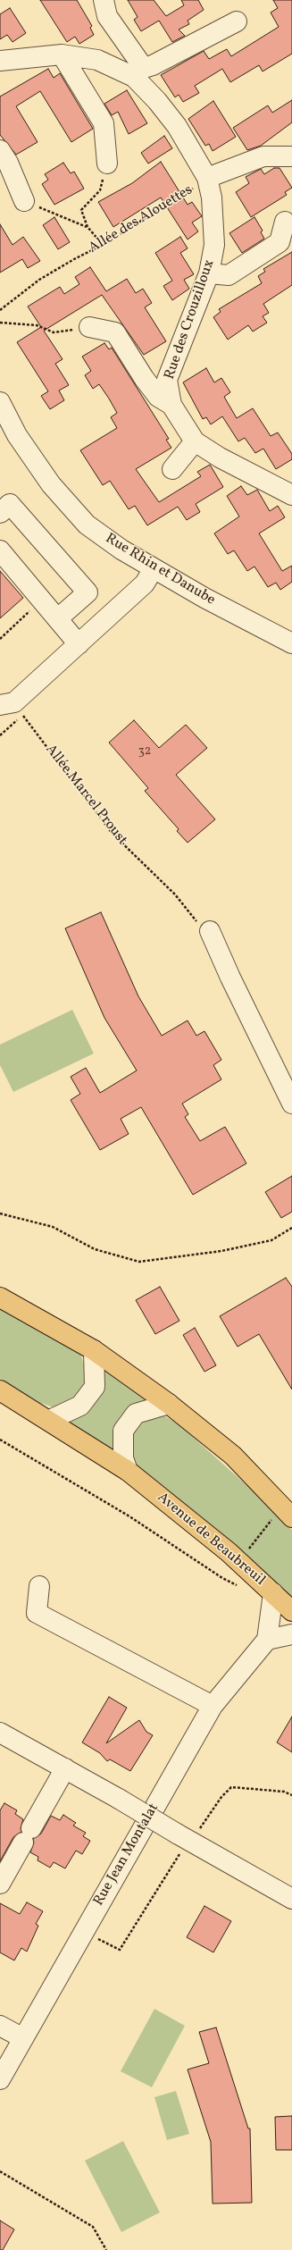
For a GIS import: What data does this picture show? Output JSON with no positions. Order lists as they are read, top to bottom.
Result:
{
  "streets": {
    "main road": ["Avenue de Beaubreuil"],
    "street": [
      "Allée des Alouettes",
      "Rue des Crouzilloux",
      "Rue Rhin et Danube",
      "Rue Jean Montalat"
    ],
    "path": ["Allée Marcel Proust"]
  },
  "crossings": [
    ["Allée des Alouettes", "Rue des Crouzilloux"]
  ],
  "house_numbers": ["32"]
}
